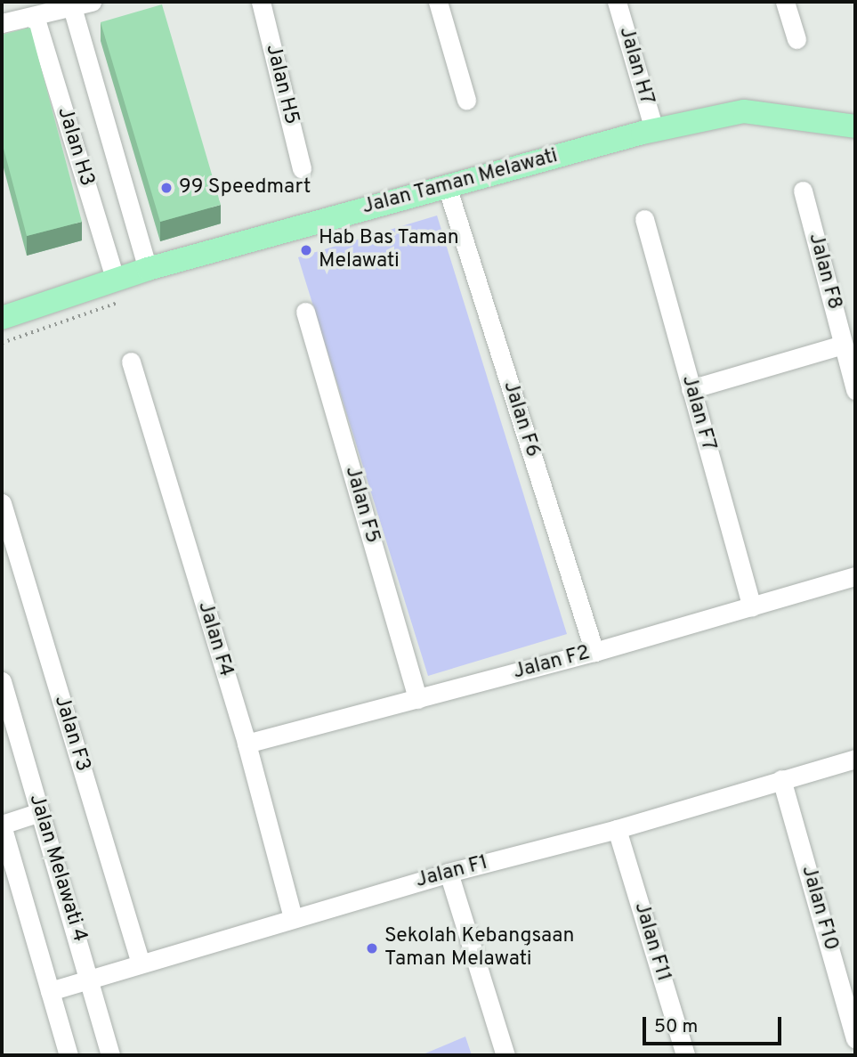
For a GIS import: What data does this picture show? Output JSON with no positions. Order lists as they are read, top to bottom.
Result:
{
  "streets": {
    "main road": ["Jalan Taman Melawati"],
    "street": [
      "Jalan H7",
      "Jalan H5",
      "Jalan H3",
      "Jalan F8",
      "Jalan F7",
      "Jalan F6",
      "Jalan F5",
      "Jalan F4",
      "Jalan F2",
      "Jalan F3",
      "Jalan Melawati 4",
      "Jalan F1",
      "Jalan F10",
      "Jalan F11"
    ]
  },
  "crossings": [
    ["Jalan H7", "Jalan Taman Melawati"],
    ["Jalan H3", "Jalan Taman Melawati"],
    ["Jalan Taman Melawati", "Jalan F6"],
    ["Jalan F7", "Jalan F2"],
    ["Jalan F6", "Jalan F2"],
    ["Jalan F5", "Jalan F2"],
    ["Jalan F4", "Jalan F2"],
    ["Jalan F4", "Jalan F1"],
    ["Jalan F3", "Jalan F1"],
    ["Jalan Melawati 4", "Jalan F1"],
    ["Jalan F1", "Jalan F10"],
    ["Jalan F1", "Jalan F11"]
  ],
  "places": ["99 Speedmart", "Hab Bas Taman Melawati", "Sekolah Kebangsaan Taman Melawati"],
  "scale_bar": "50 m"
}
